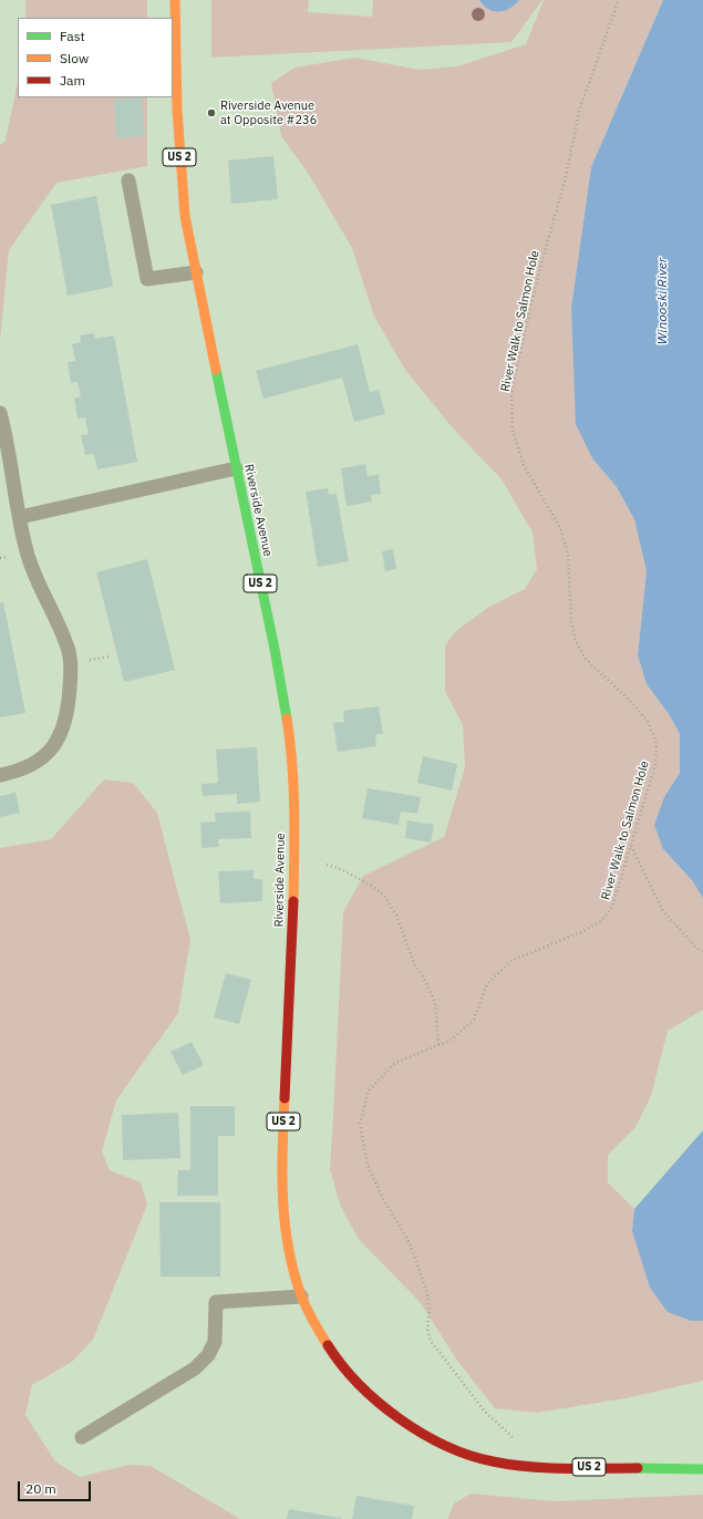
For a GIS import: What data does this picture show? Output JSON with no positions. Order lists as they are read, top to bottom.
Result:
{
  "streets": {
    "main road": ["US 2", "Riverside Avenue"],
    "path": ["River Walk to Salmon Hole"]
  },
  "water": ["Winooski River"],
  "places": ["Riverside Avenue at Opposite #236"],
  "legend": ["Fast", "Slow", "Jam"],
  "scale_bar": "20 m"
}
